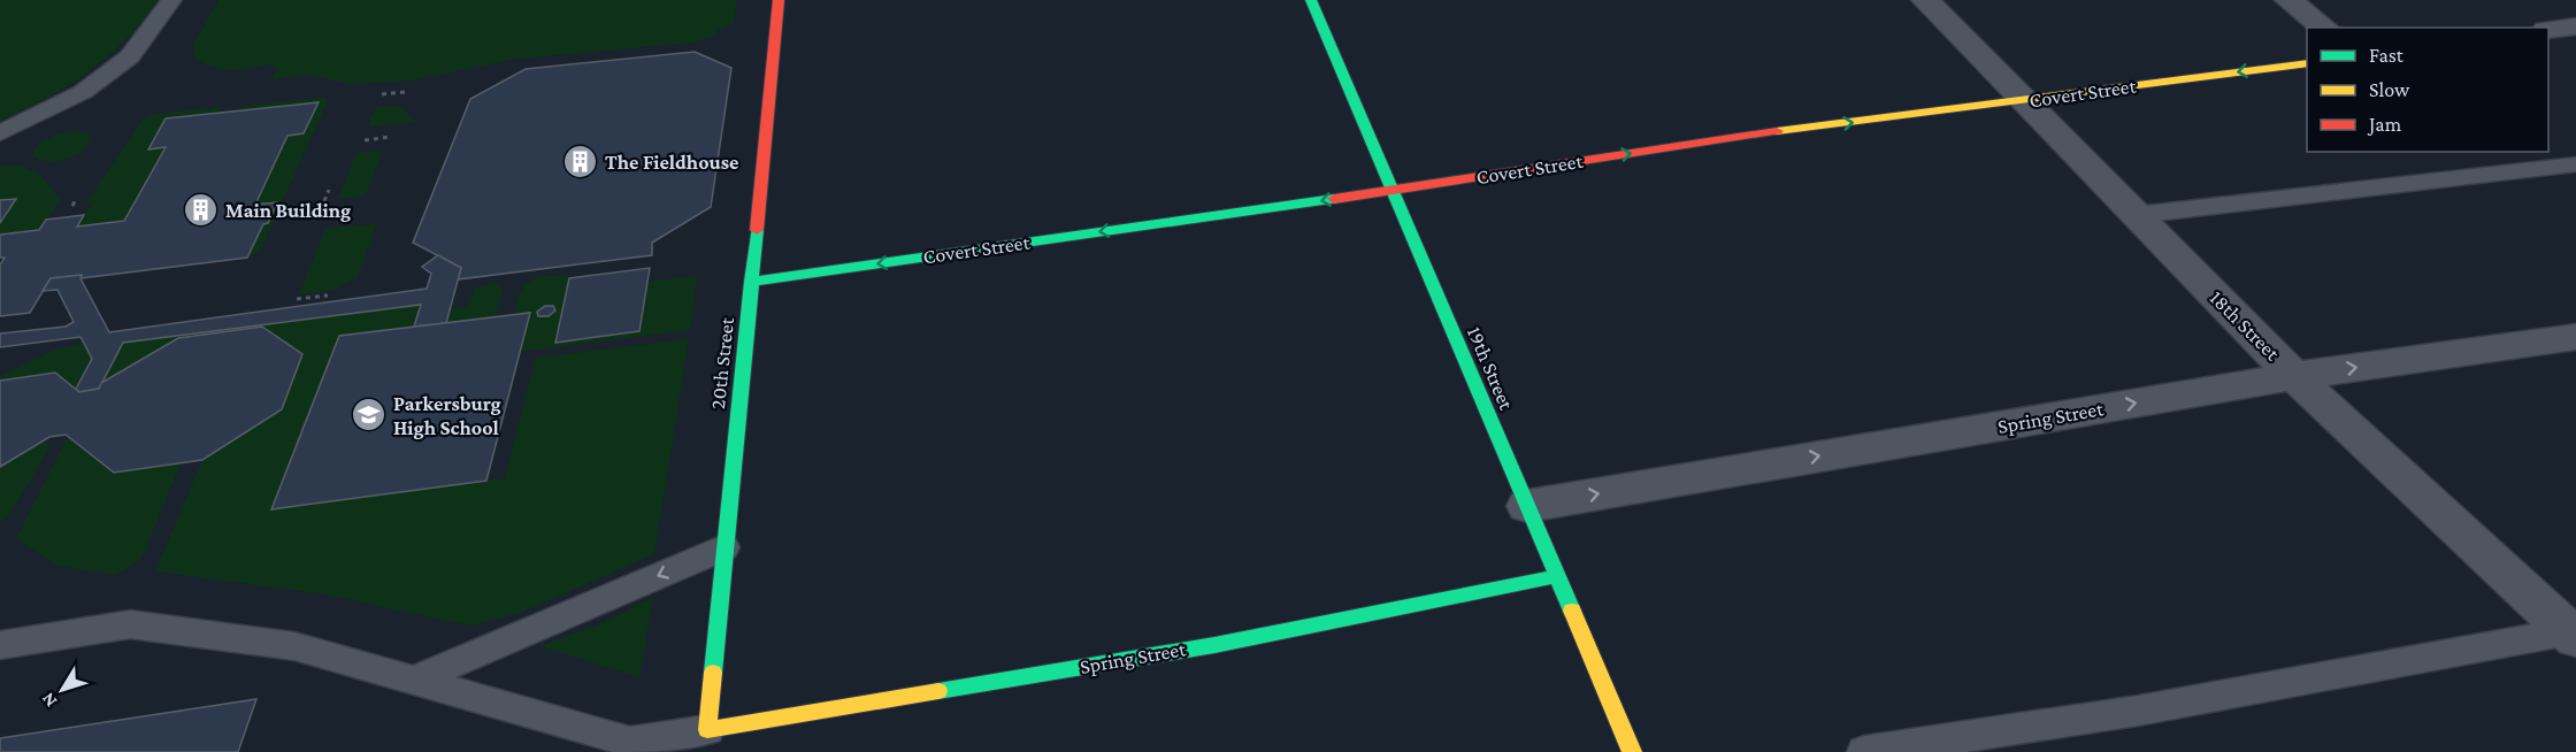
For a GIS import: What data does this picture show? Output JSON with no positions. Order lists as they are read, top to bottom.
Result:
{
  "streets": {
    "street": [
      "Covert Street",
      "18th Street",
      "20th Street",
      "19th Street",
      "Spring Street"
    ]
  },
  "crossings": [
    ["Covert Street", "18th Street"],
    ["Covert Street", "20th Street"],
    ["Covert Street", "19th Street"],
    ["18th Street", "Spring Street"],
    ["20th Street", "Spring Street"],
    ["19th Street", "Spring Street"]
  ],
  "one_way": ["Spring Street"],
  "places": {
    "building": ["The Fieldhouse", "Main Building"],
    "school or university": ["Parkersburg High School"]
  },
  "legend": ["Fast", "Slow", "Jam"],
  "north": "bottom left"
}
